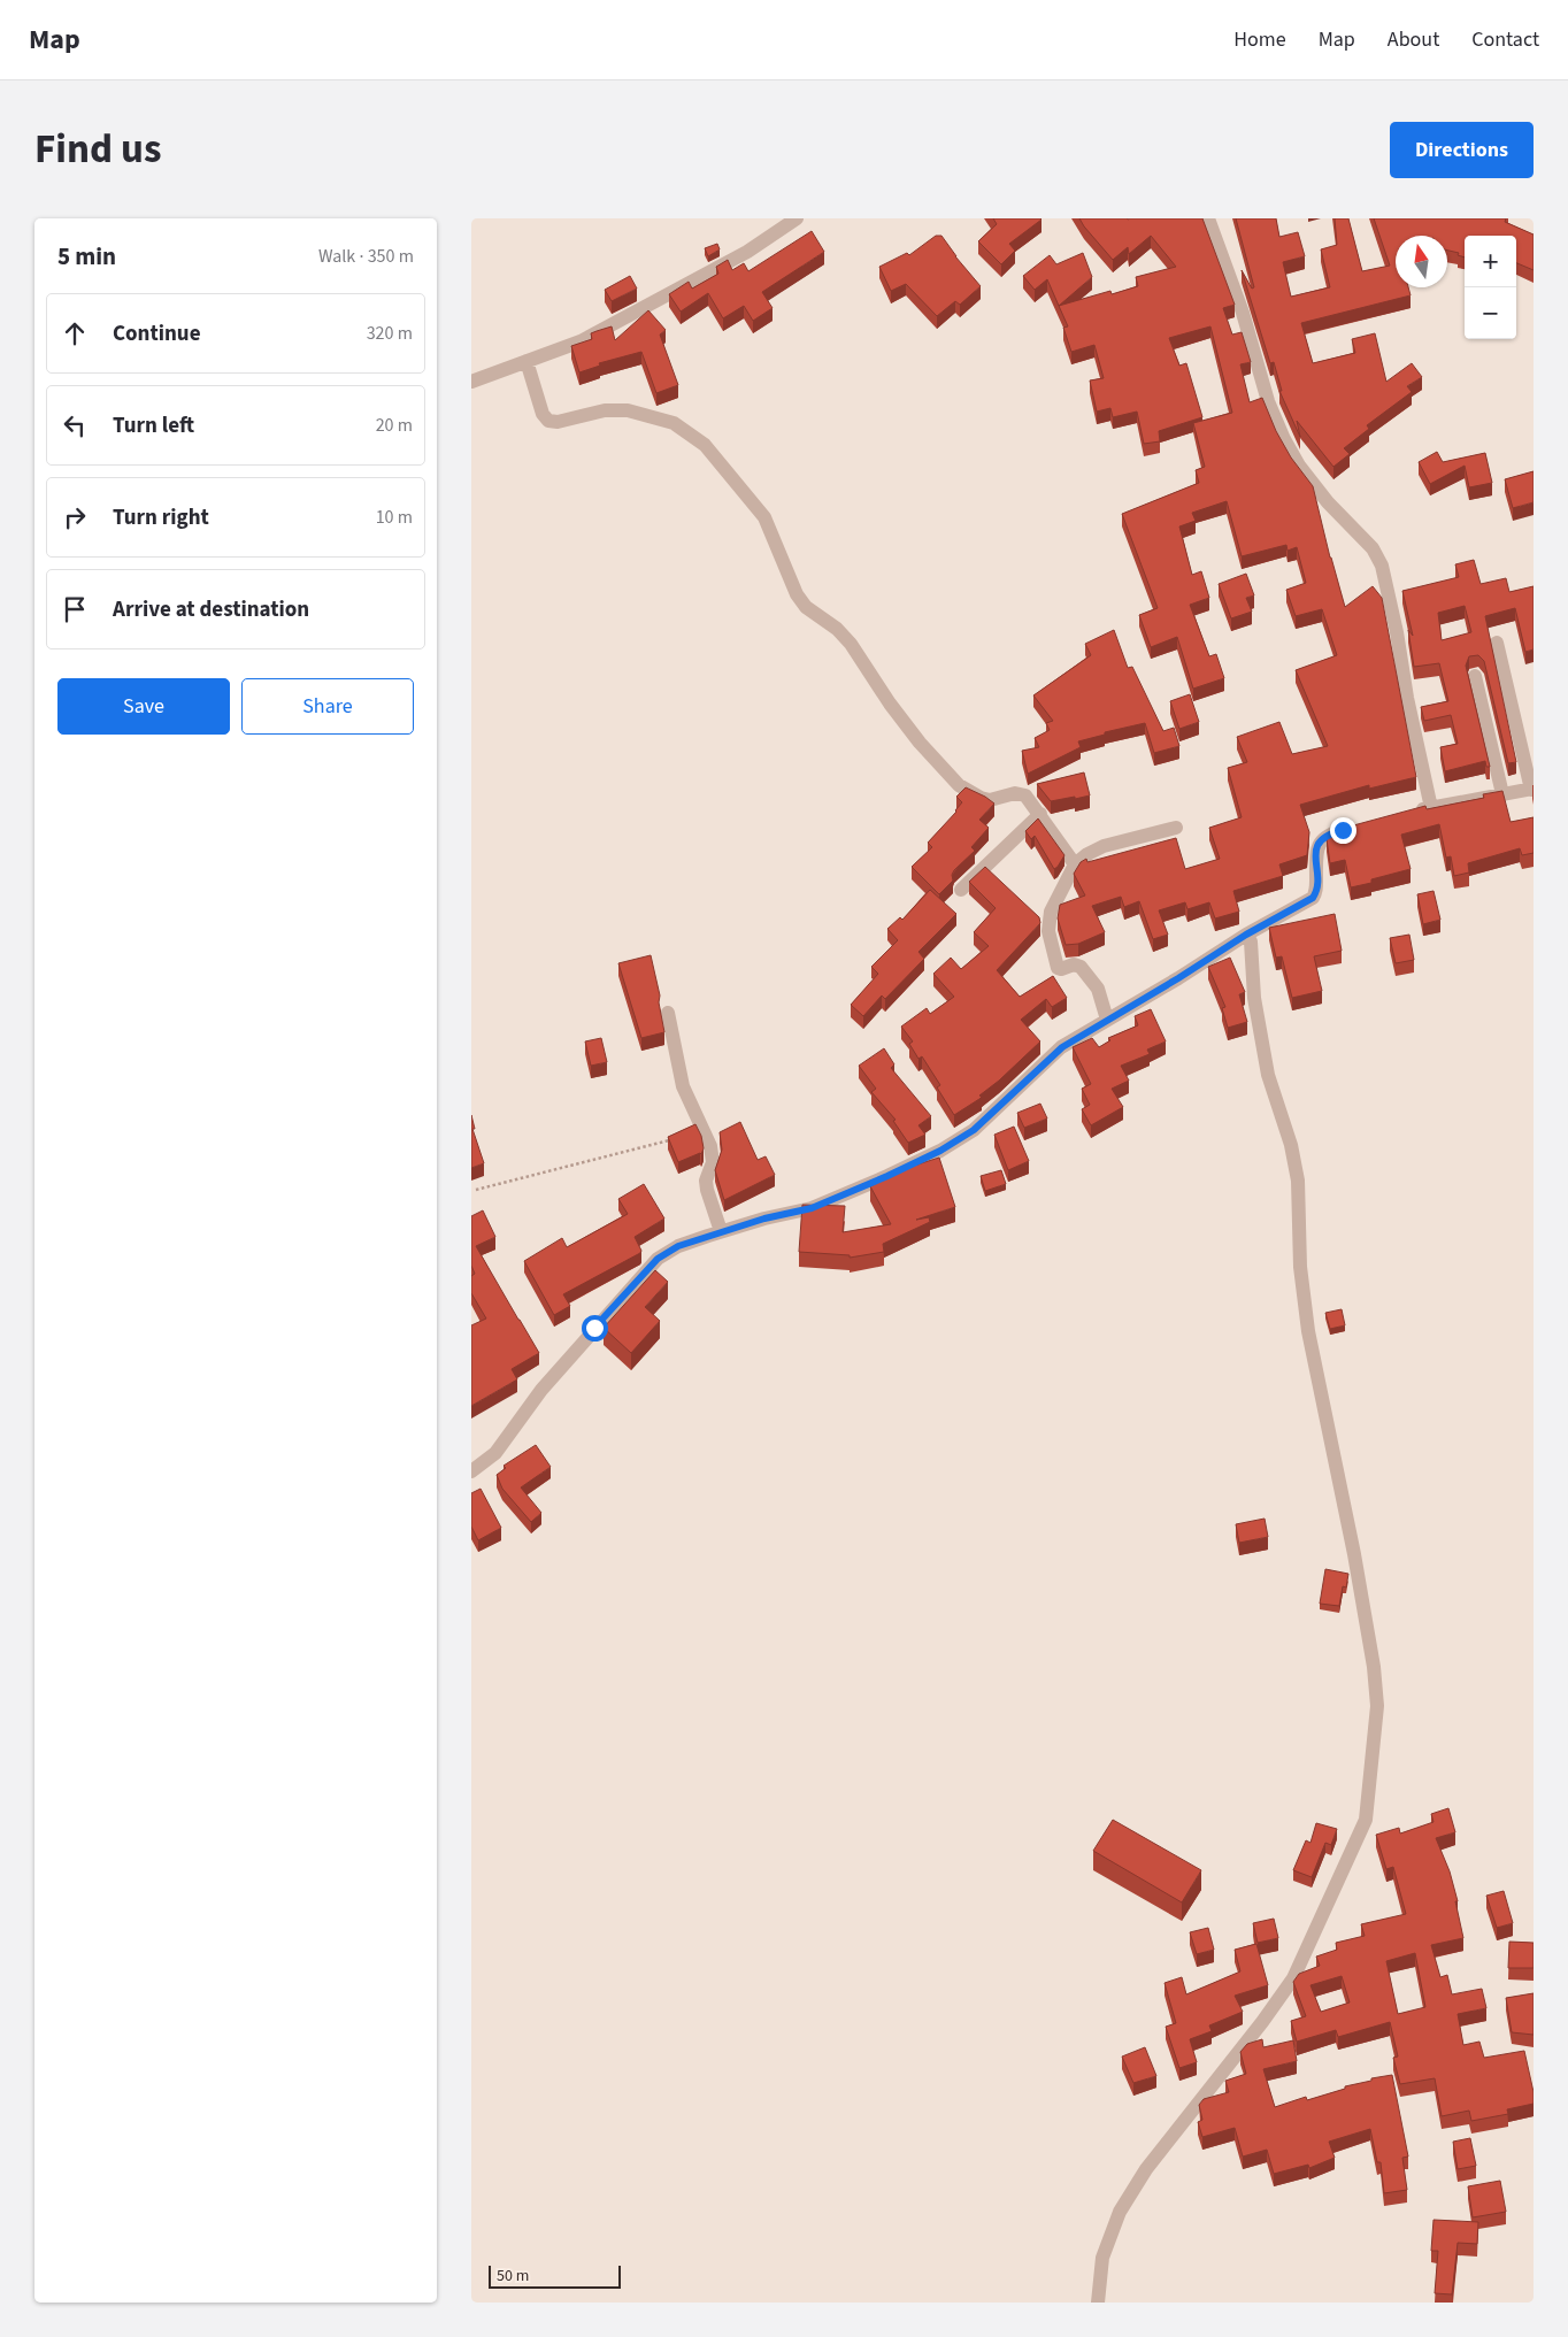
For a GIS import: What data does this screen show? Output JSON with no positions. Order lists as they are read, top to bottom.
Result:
{
  "scale_bar": "50 m",
  "north": "top",
  "page": {
    "header": "Map",
    "nav": [
      "Home",
      "Map",
      "About",
      "Contact"
    ],
    "title": "Find us",
    "buttons": [
      "Directions",
      ["Save", "Share"]
    ],
    "heading": ["5 min", "Walk · 350 m"],
    "map_buttons": ["+", "−"],
    "list": [
      ["Continue", "320 m"],
      ["Turn left", "20 m"],
      ["Turn right", "10 m"],
      "Arrive at destination"
    ],
    "scale": "50 m"
  }
}
